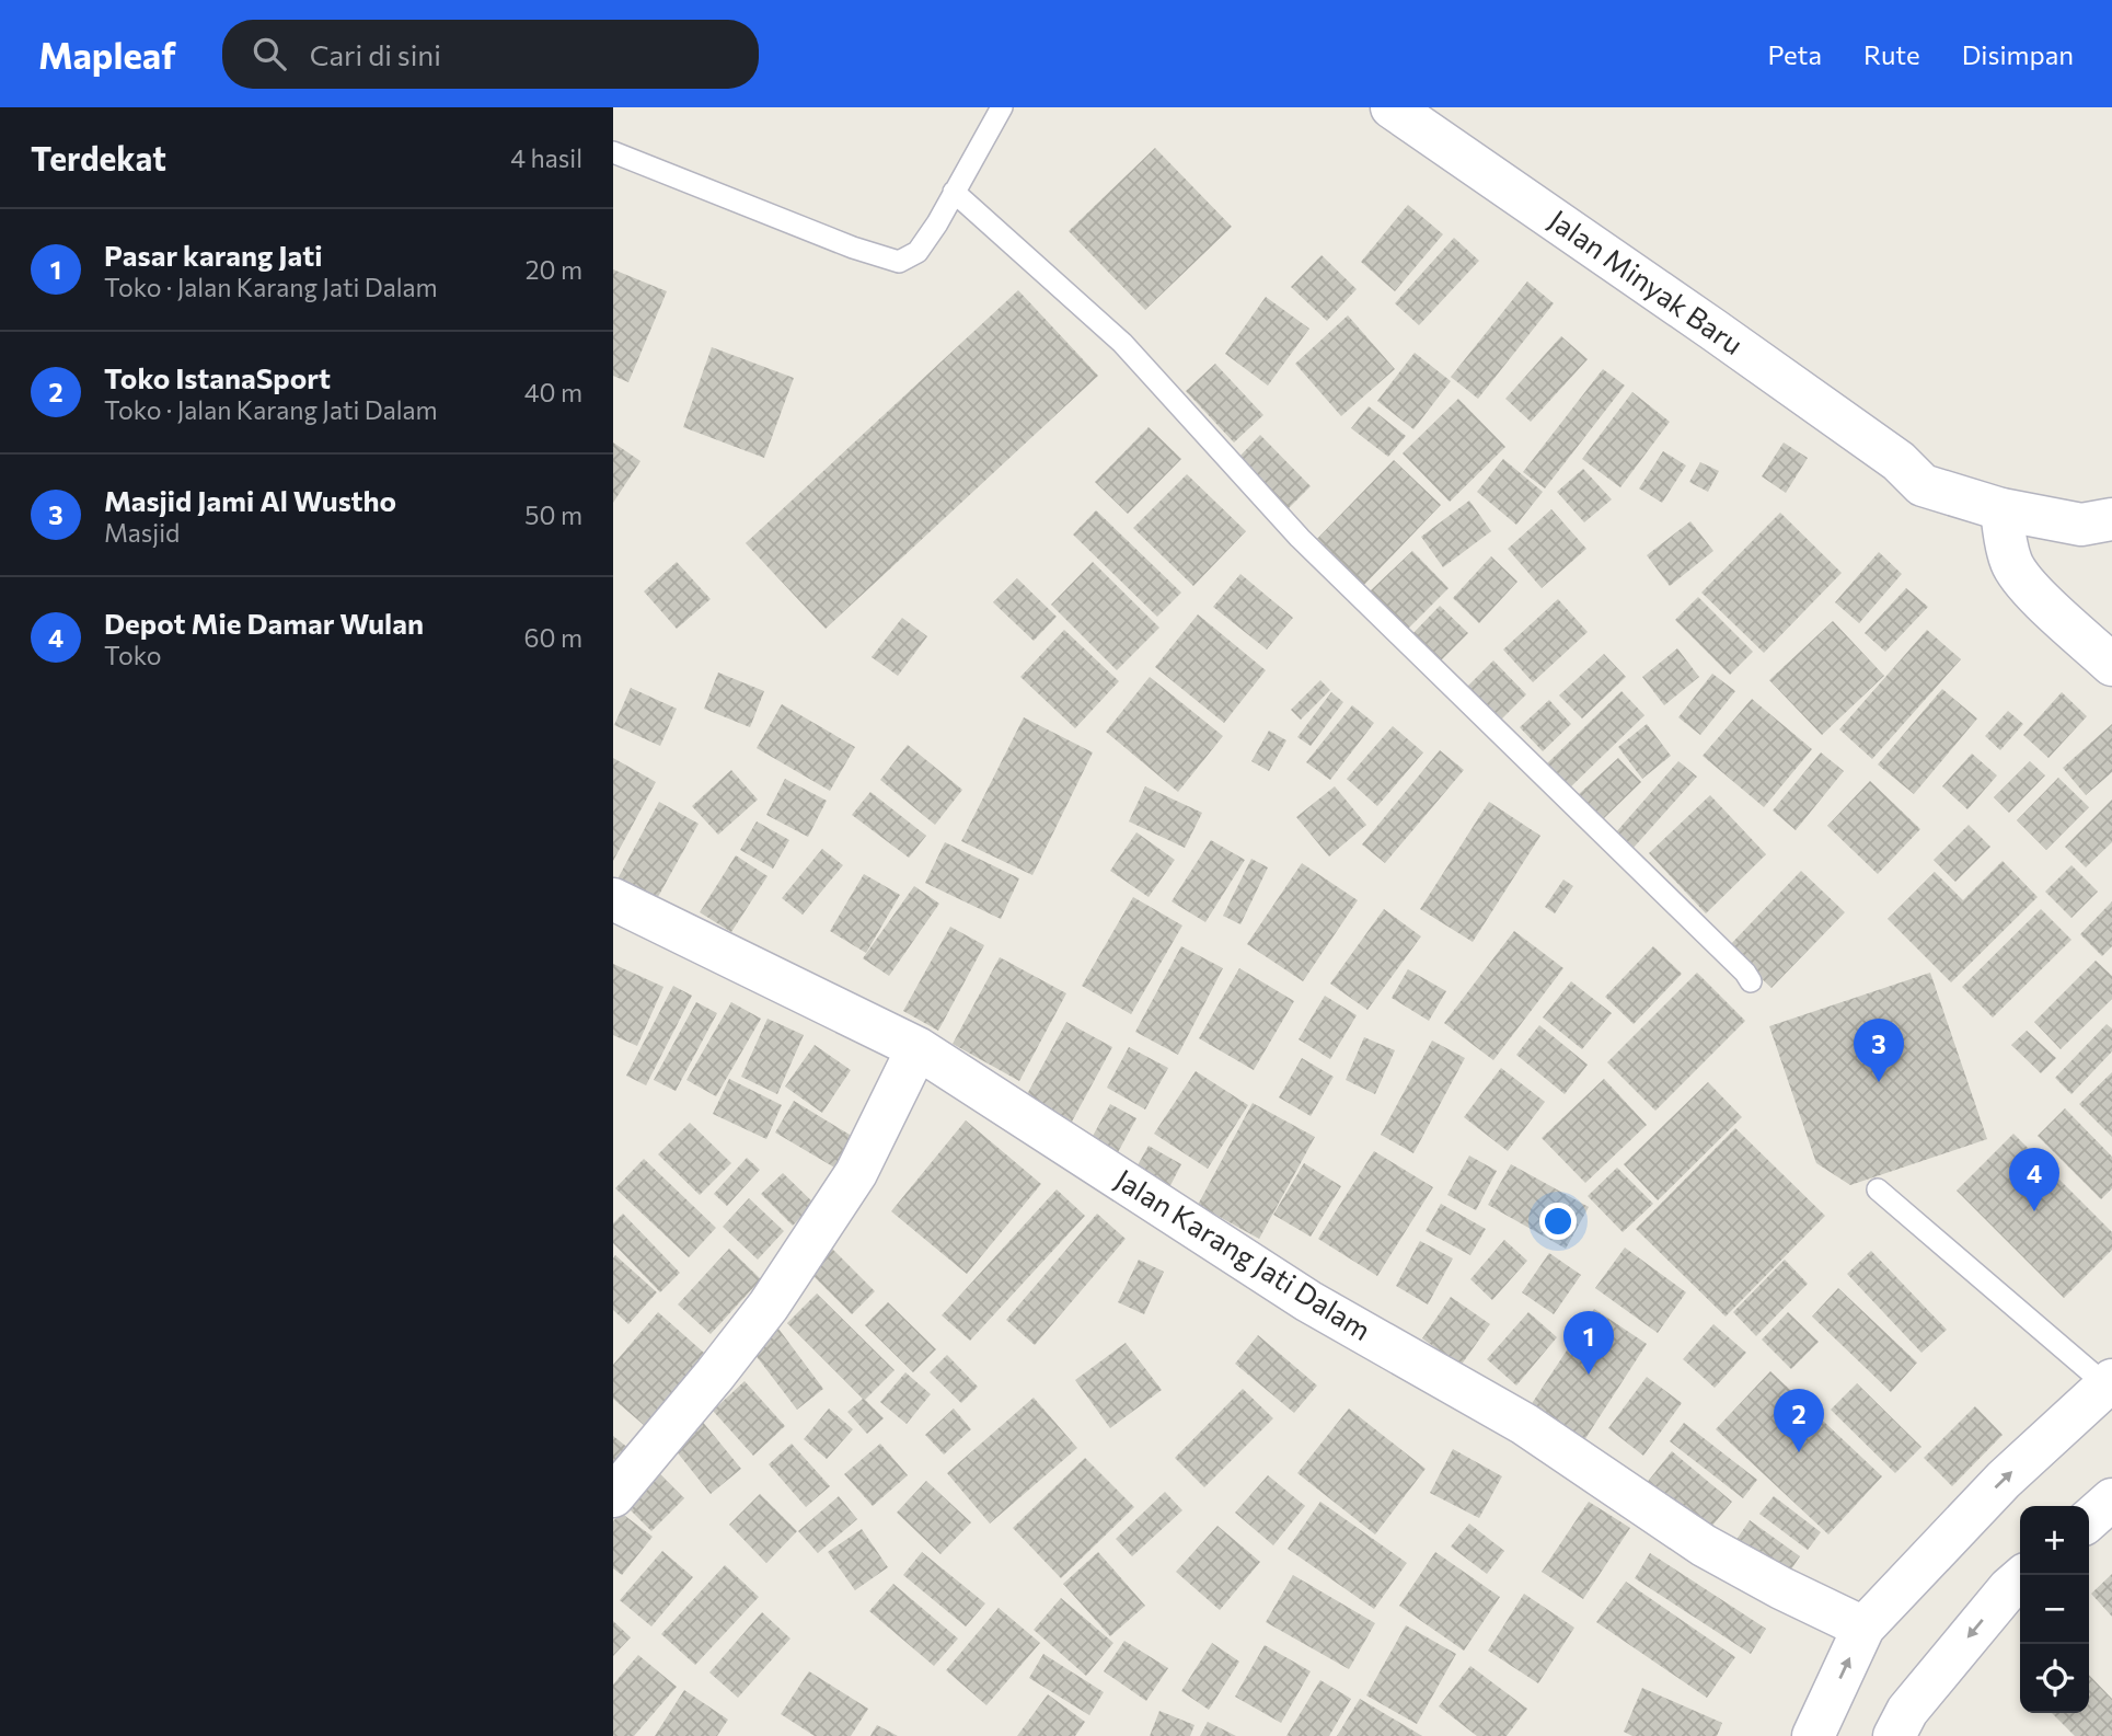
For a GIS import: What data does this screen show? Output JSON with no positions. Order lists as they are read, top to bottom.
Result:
{
  "streets": {
    "street": ["Jalan Minyak Baru", "Jalan Karang Jati Dalam"]
  },
  "page": {
    "header": "Mapleaf",
    "search": "Cari di sini",
    "nav": ["Peta", "Rute", "Disimpan"],
    "heading": ["Terdekat", "4 hasil"],
    "list": [
      {
        "mark": "1",
        "name": "Pasar karang Jati",
        "note": "Toko · Jalan Karang Jati Dalam",
        "value": "20 m"
      },
      {
        "mark": "2",
        "name": "Toko IstanaSport",
        "note": "Toko · Jalan Karang Jati Dalam",
        "value": "40 m"
      },
      {
        "mark": "3",
        "name": "Masjid Jami Al Wustho",
        "note": "Masjid",
        "value": "50 m"
      },
      {
        "mark": "4",
        "name": "Depot Mie Damar Wulan",
        "note": "Toko",
        "value": "60 m"
      }
    ],
    "pins": [
      "3",
      "4",
      "1",
      "2"
    ],
    "map_buttons": ["+", "−"]
  }
}
